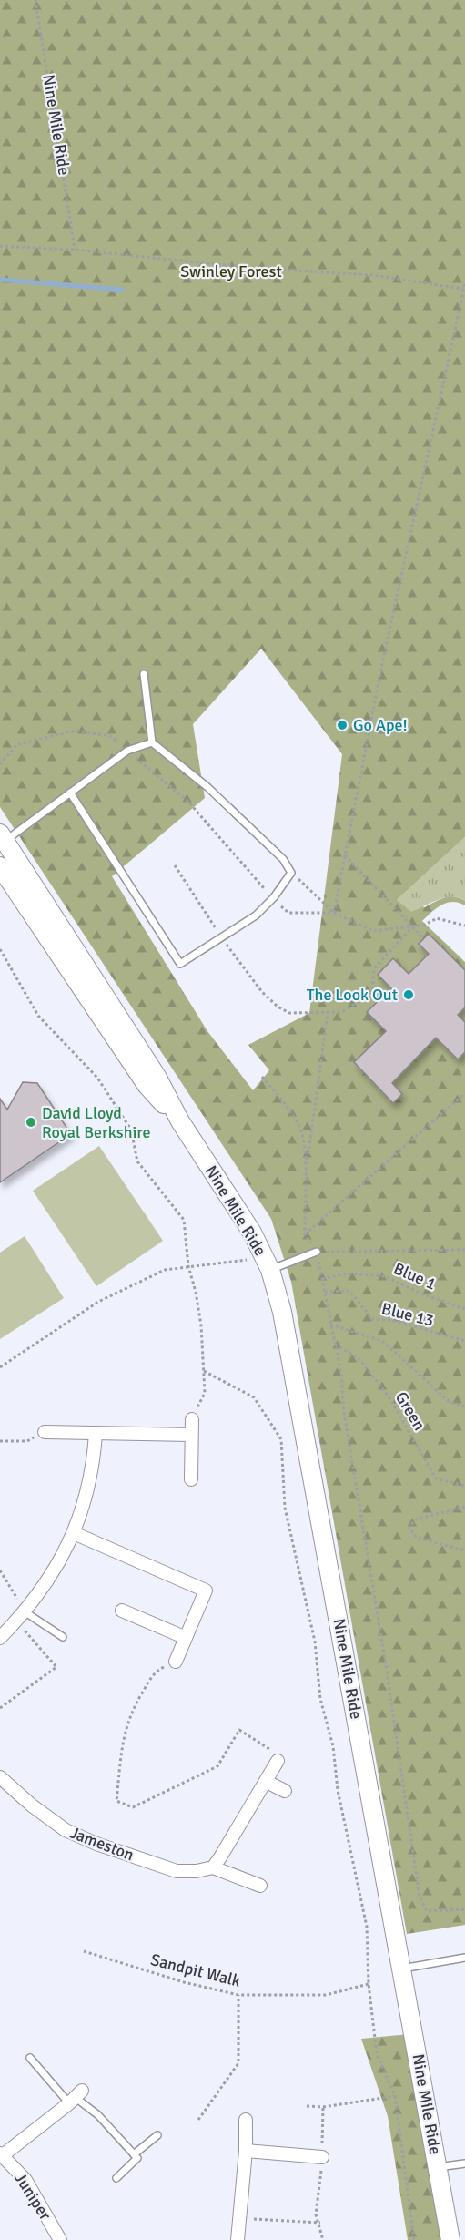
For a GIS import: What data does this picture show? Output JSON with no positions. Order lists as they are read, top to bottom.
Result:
{
  "streets": {
    "main road": ["Nine Mile Ride"],
    "street": ["Jameston", "Juniper"],
    "path": [
      "Blue 1",
      "Blue 13",
      "Green",
      "Sandpit Walk"
    ]
  },
  "parks": ["Swinley Forest"],
  "places": ["Go Ape!", "The Look Out", "David Lloyd Royal Berkshire"]
}
